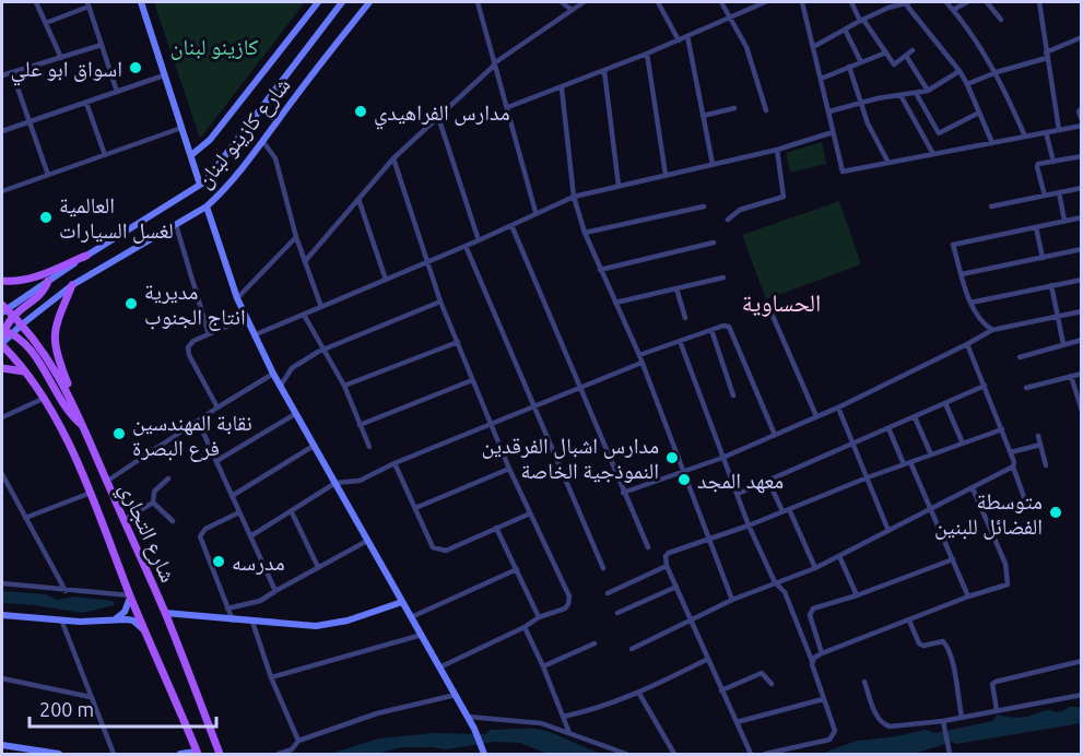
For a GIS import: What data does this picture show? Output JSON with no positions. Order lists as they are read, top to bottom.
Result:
{
  "streets": {
    "main road": ["شارع التجاري"],
    "street": ["شارع كازينو لبنان"]
  },
  "crossings": [
    ["شارع كازينو لبنان", "شارع التجاري"]
  ],
  "districts": ["الحساوية"],
  "parks": ["كازينو لبنان"],
  "places": [
    "اسواق ابو علي",
    "مدارس الفراهيدي",
    "العالمية لغسل السيارات",
    "مديرية انتاج الجنوب",
    "نقابة المهندسين فرع البصرة",
    "مدارس اشبال الفرقدين النموذجية الخاصة",
    "معهد المجد",
    "متوسطة الفضائل للبنين",
    "مدرسه"
  ],
  "scale_bar": "200 m"
}
